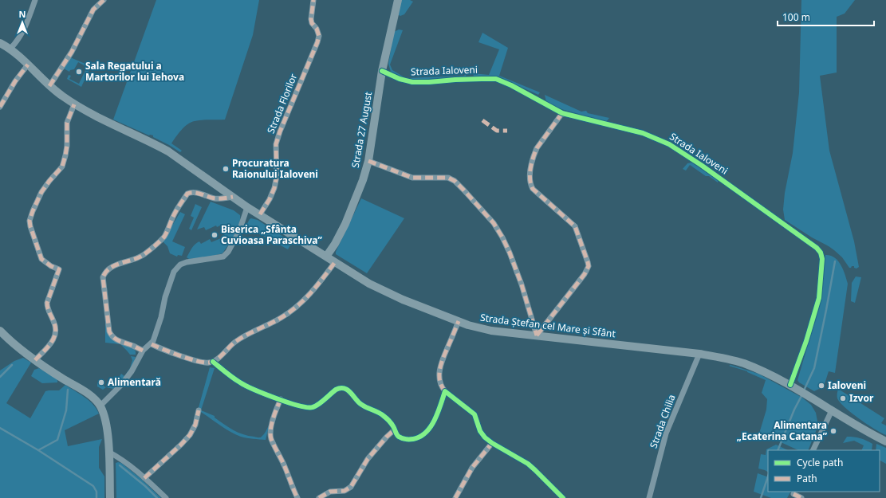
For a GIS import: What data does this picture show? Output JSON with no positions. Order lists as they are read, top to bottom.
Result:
{
  "streets": {
    "main road": ["Strada 27 August", "Strada Ștefan cel Mare și Sfânt"],
    "street": ["Strada Ialoveni", "Strada Florilor", "Strada Chilia"]
  },
  "crossings": [
    ["Strada Ialoveni", "Strada 27 August"],
    ["Strada Ialoveni", "Strada Ștefan cel Mare și Sfânt"],
    ["Strada Florilor", "Strada Ștefan cel Mare și Sfânt"],
    ["Strada 27 August", "Strada Ștefan cel Mare și Sfânt"],
    ["Strada Ștefan cel Mare și Sfânt", "Strada Chilia"]
  ],
  "places": [
    "Sala Regatului a Martorilor lui Iehova",
    "Procuratura Raionului Ialoveni",
    "Biserica „Sfânta Cuvioasa Paraschiva”",
    "Alimentară",
    "Ialoveni",
    "Izvor",
    "Alimentara „Ecaterina Catana”"
  ],
  "legend": ["Cycle path", "Path"],
  "scale_bar": "100 m",
  "north": "top"
}
